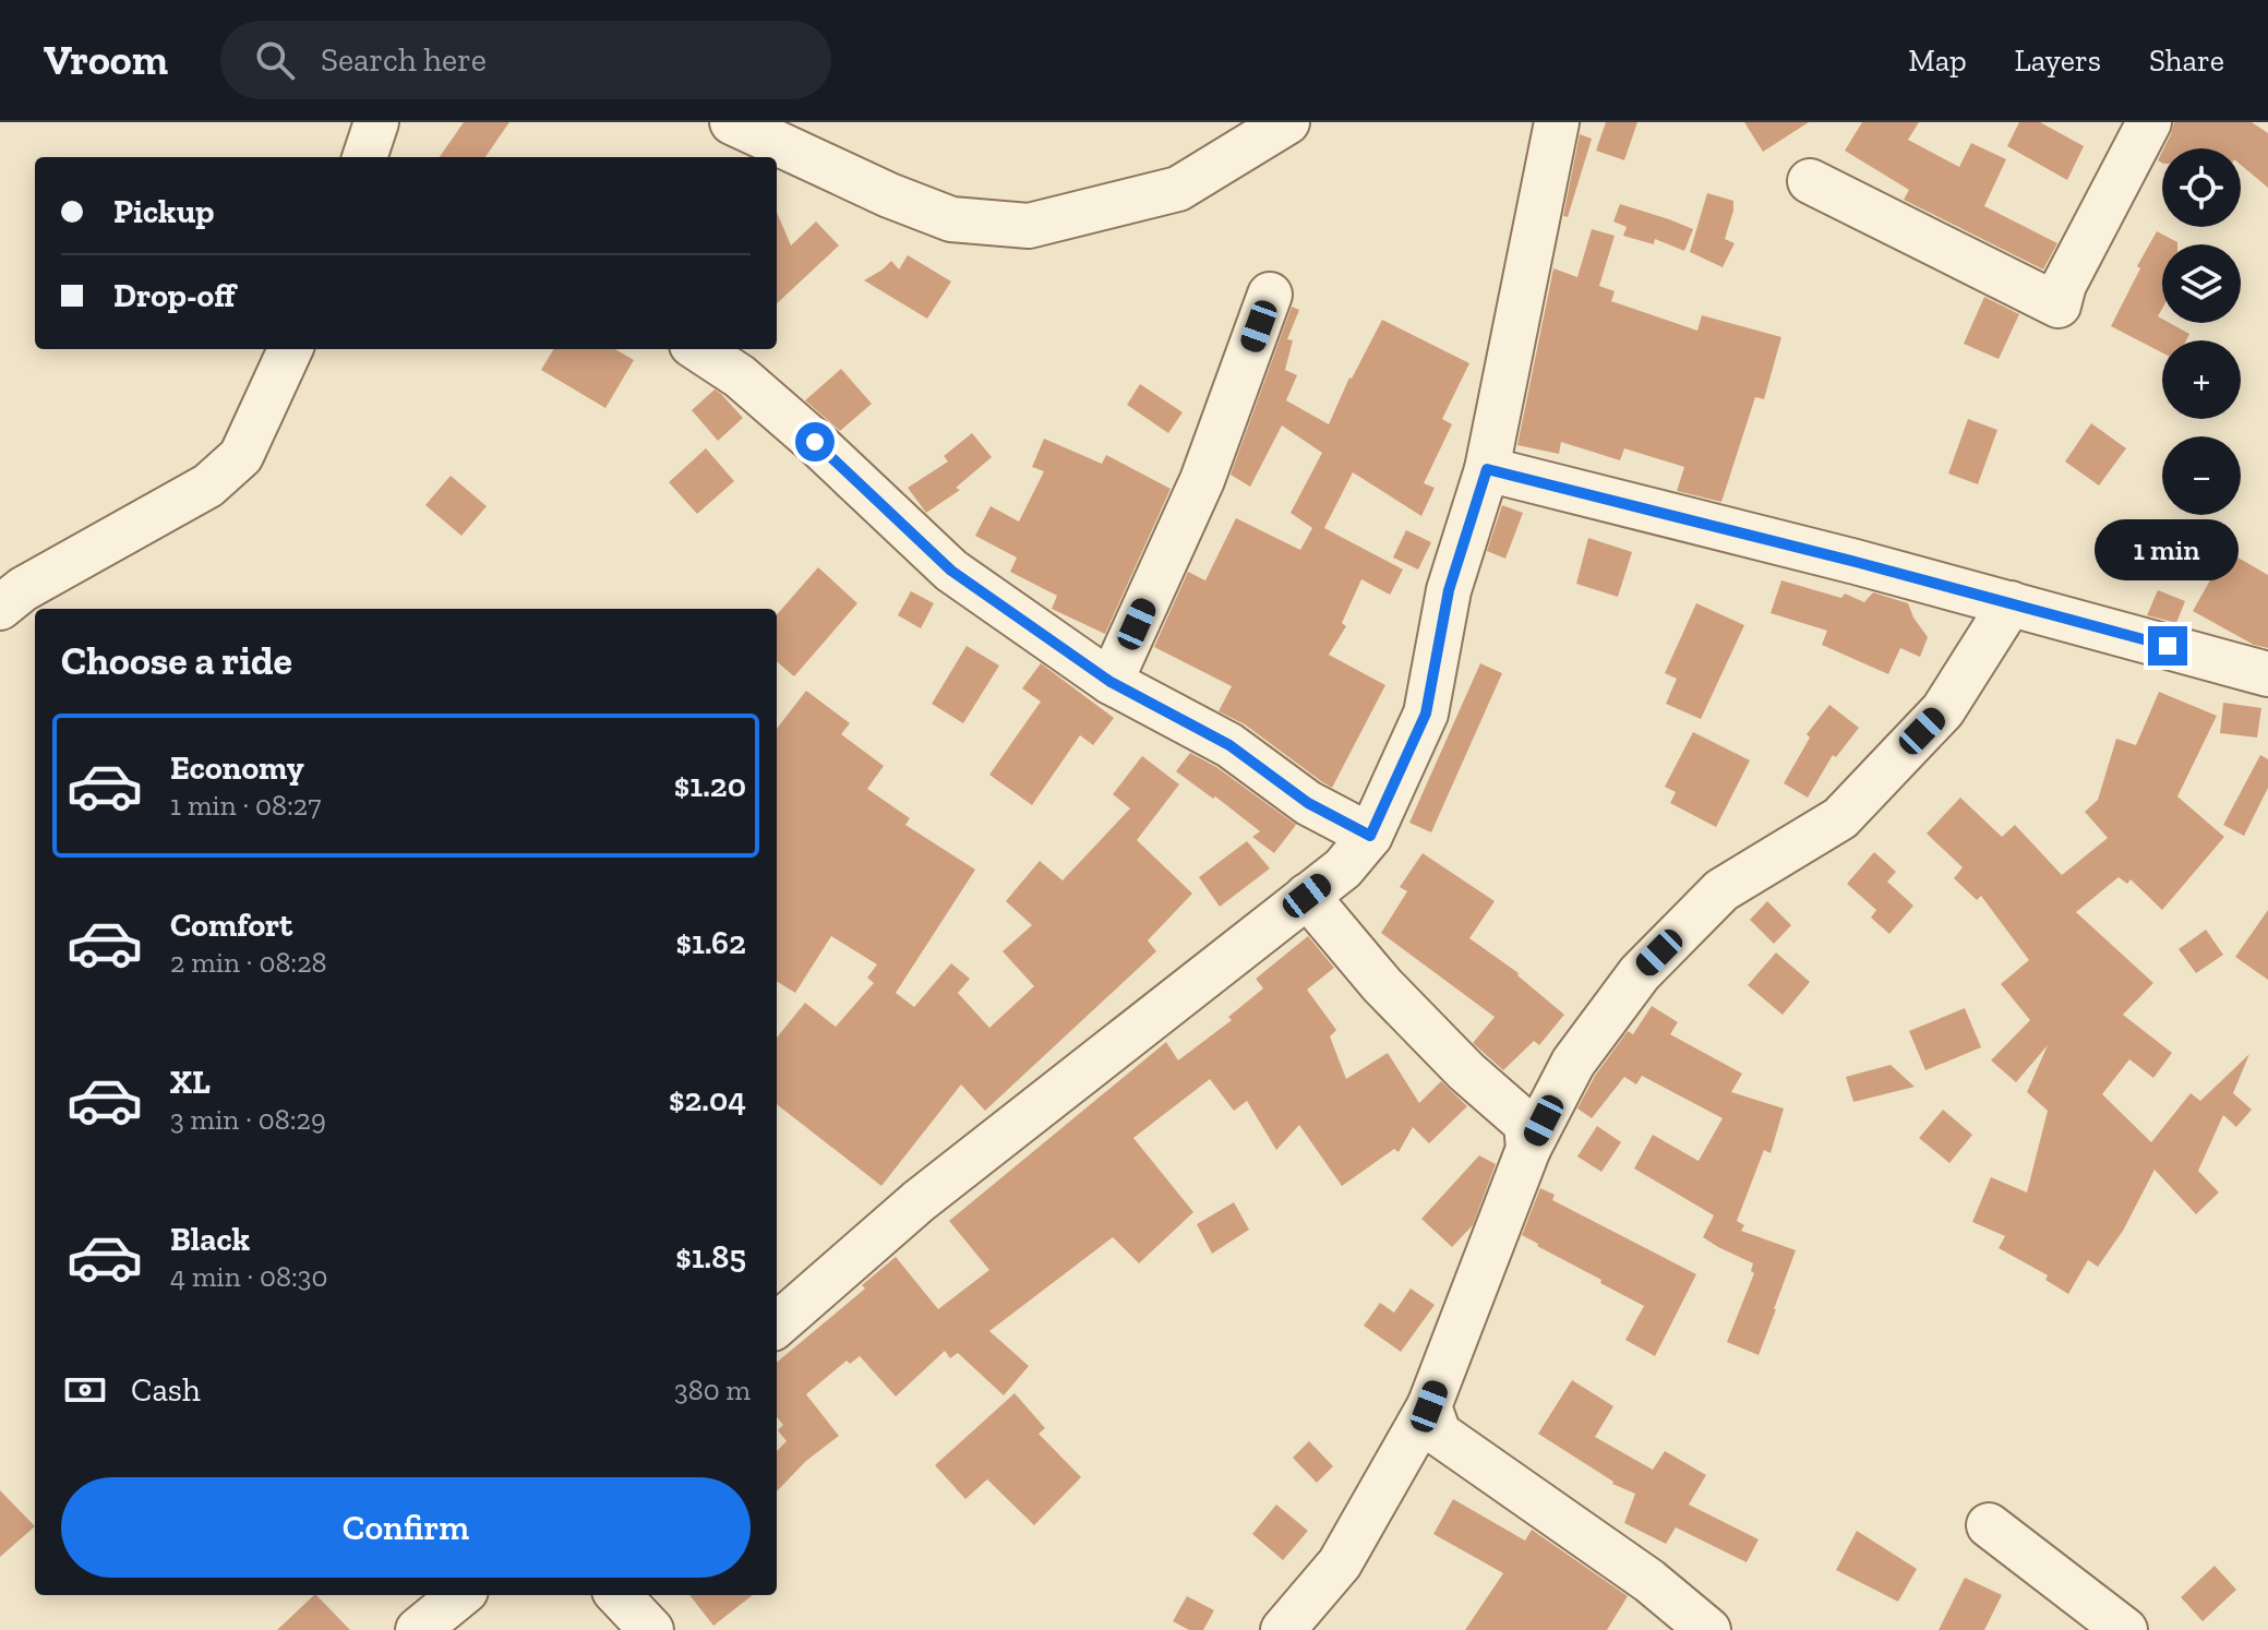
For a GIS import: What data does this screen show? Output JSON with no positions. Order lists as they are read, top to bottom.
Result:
{
  "page": {
    "header": "Vroom",
    "search": "Search here",
    "nav": ["Map", "Layers", "Share"],
    "map_buttons": ["+", "−"],
    "banner": ["Pickup", "Drop-off"],
    "bubble": "1 min",
    "heading": "Choose a ride",
    "list": [
      {
        "name": "Economy",
        "note": "1 min · 08:27",
        "value": "$1.20"
      },
      {
        "name": "Comfort",
        "note": "2 min · 08:28",
        "value": "$1.62"
      },
      {
        "name": "XL",
        "note": "3 min · 08:29",
        "value": "$2.04"
      },
      {
        "name": "Black",
        "note": "4 min · 08:30",
        "value": "$1.85"
      }
    ],
    "pay": ["Cash", "380 m"],
    "buttons": "Confirm"
  }
}
